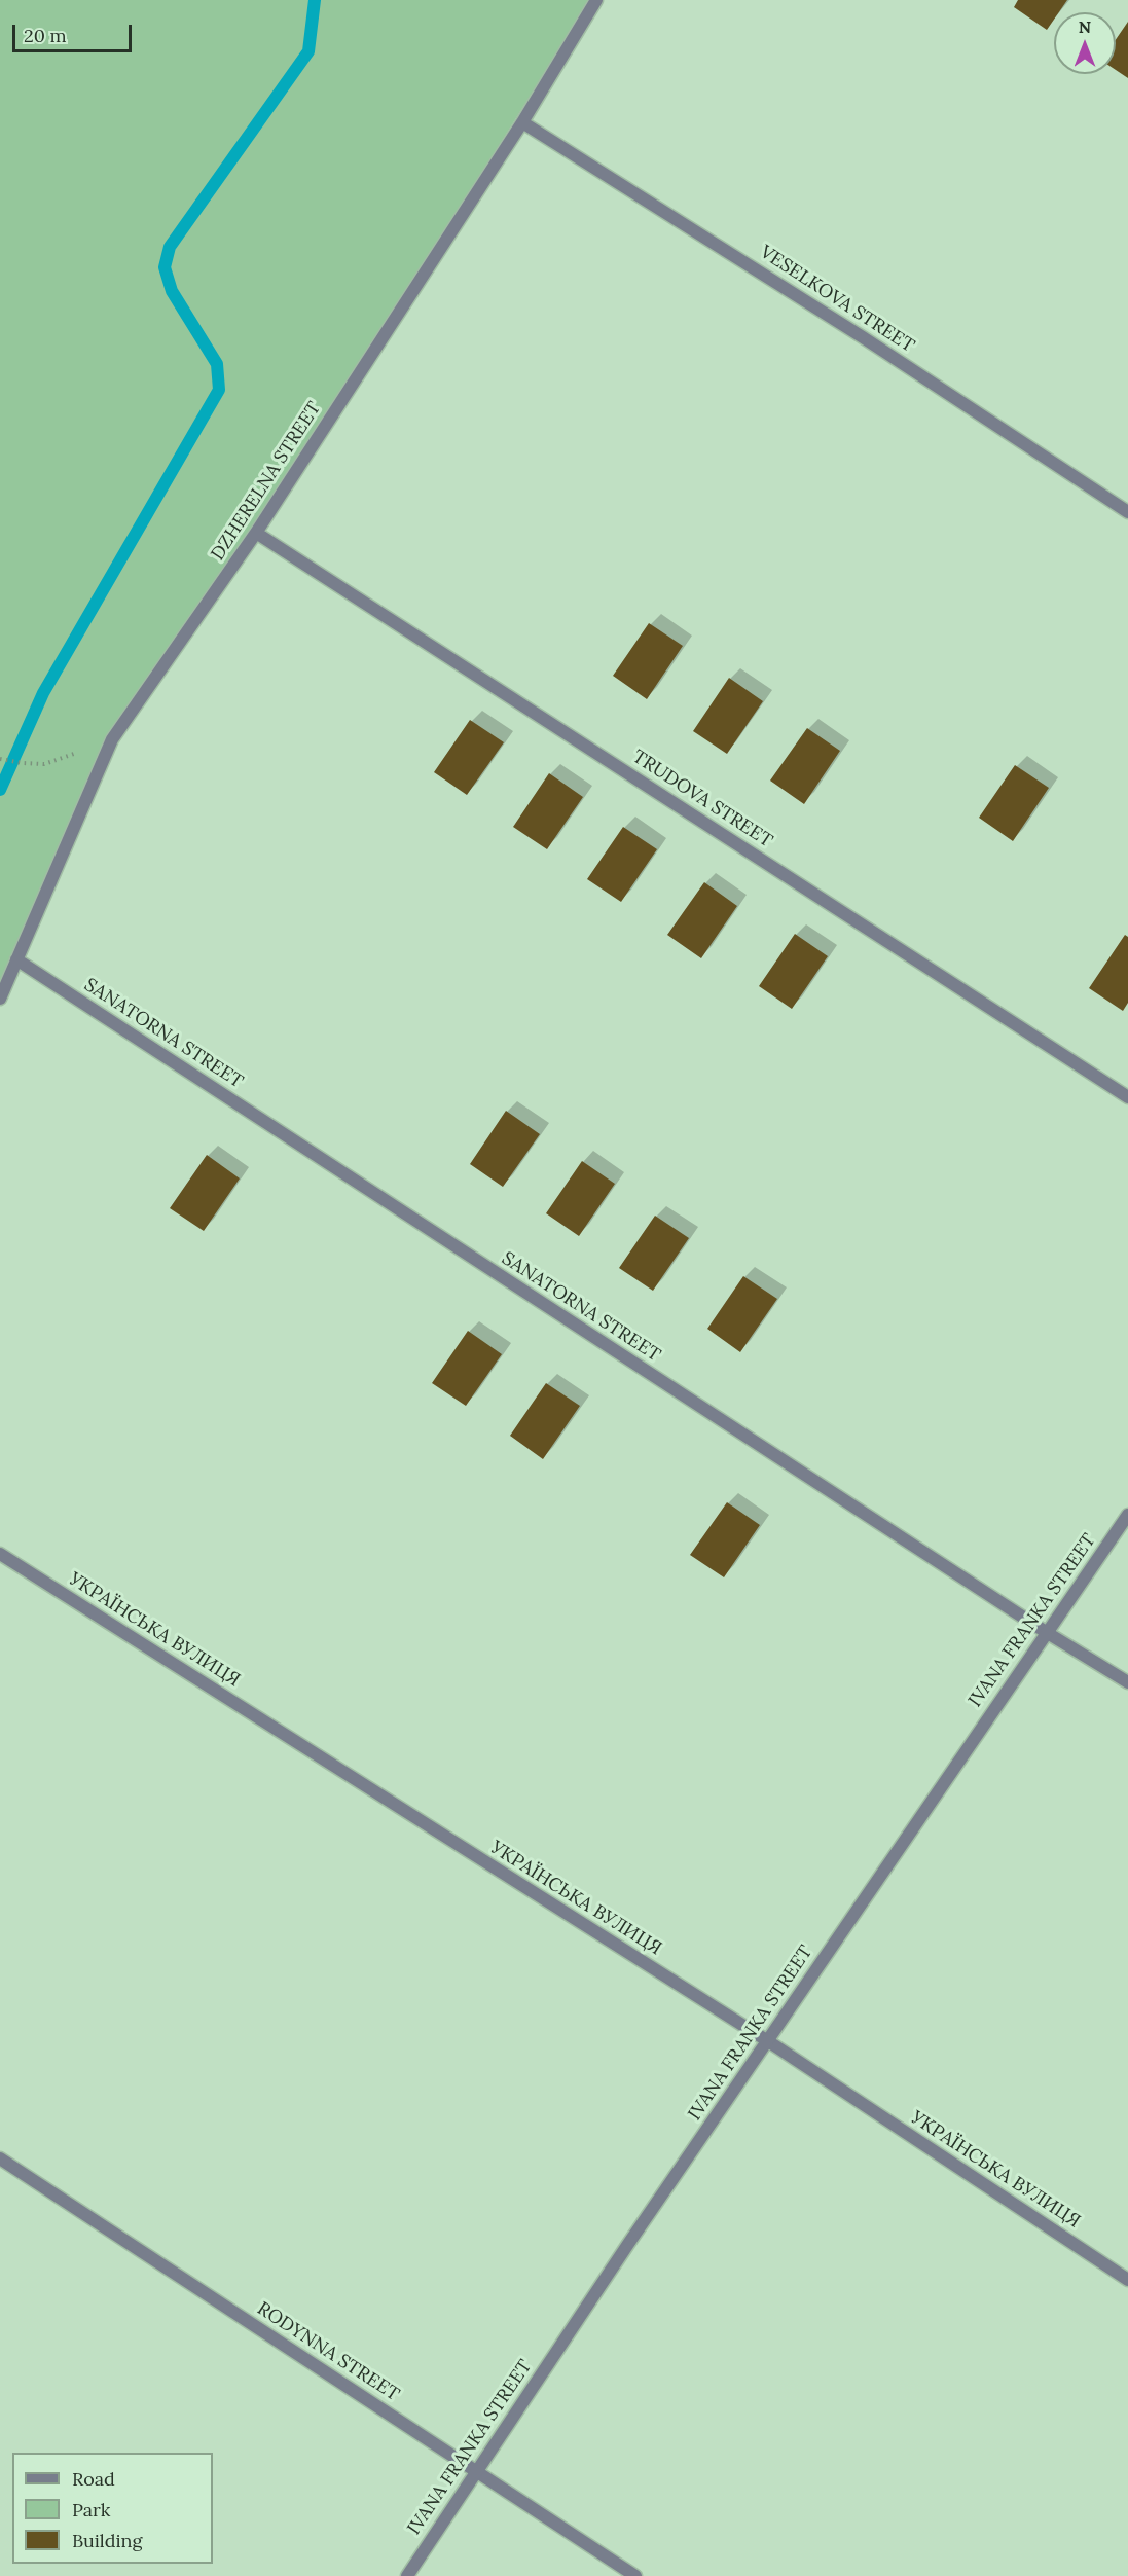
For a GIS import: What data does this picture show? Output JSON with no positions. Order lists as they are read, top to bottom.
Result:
{
  "streets": {
    "street": [
      "VESELKOVA STREET",
      "DZHERELNA STREET",
      "TRUDOVA STREET",
      "SANATORNA STREET",
      "IVANA FRANKA STREET",
      "УКРАЇНСЬКА ВУЛИЦЯ",
      "RODYNNA STREET"
    ]
  },
  "crossings": [
    ["VESELKOVA STREET", "DZHERELNA STREET"],
    ["DZHERELNA STREET", "TRUDOVA STREET"],
    ["DZHERELNA STREET", "SANATORNA STREET"],
    ["SANATORNA STREET", "IVANA FRANKA STREET"],
    ["IVANA FRANKA STREET", "УКРАЇНСЬКА ВУЛИЦЯ"],
    ["IVANA FRANKA STREET", "RODYNNA STREET"]
  ],
  "legend": ["Road", "Park", "Building"],
  "scale_bar": "20 m",
  "north": "top"
}
